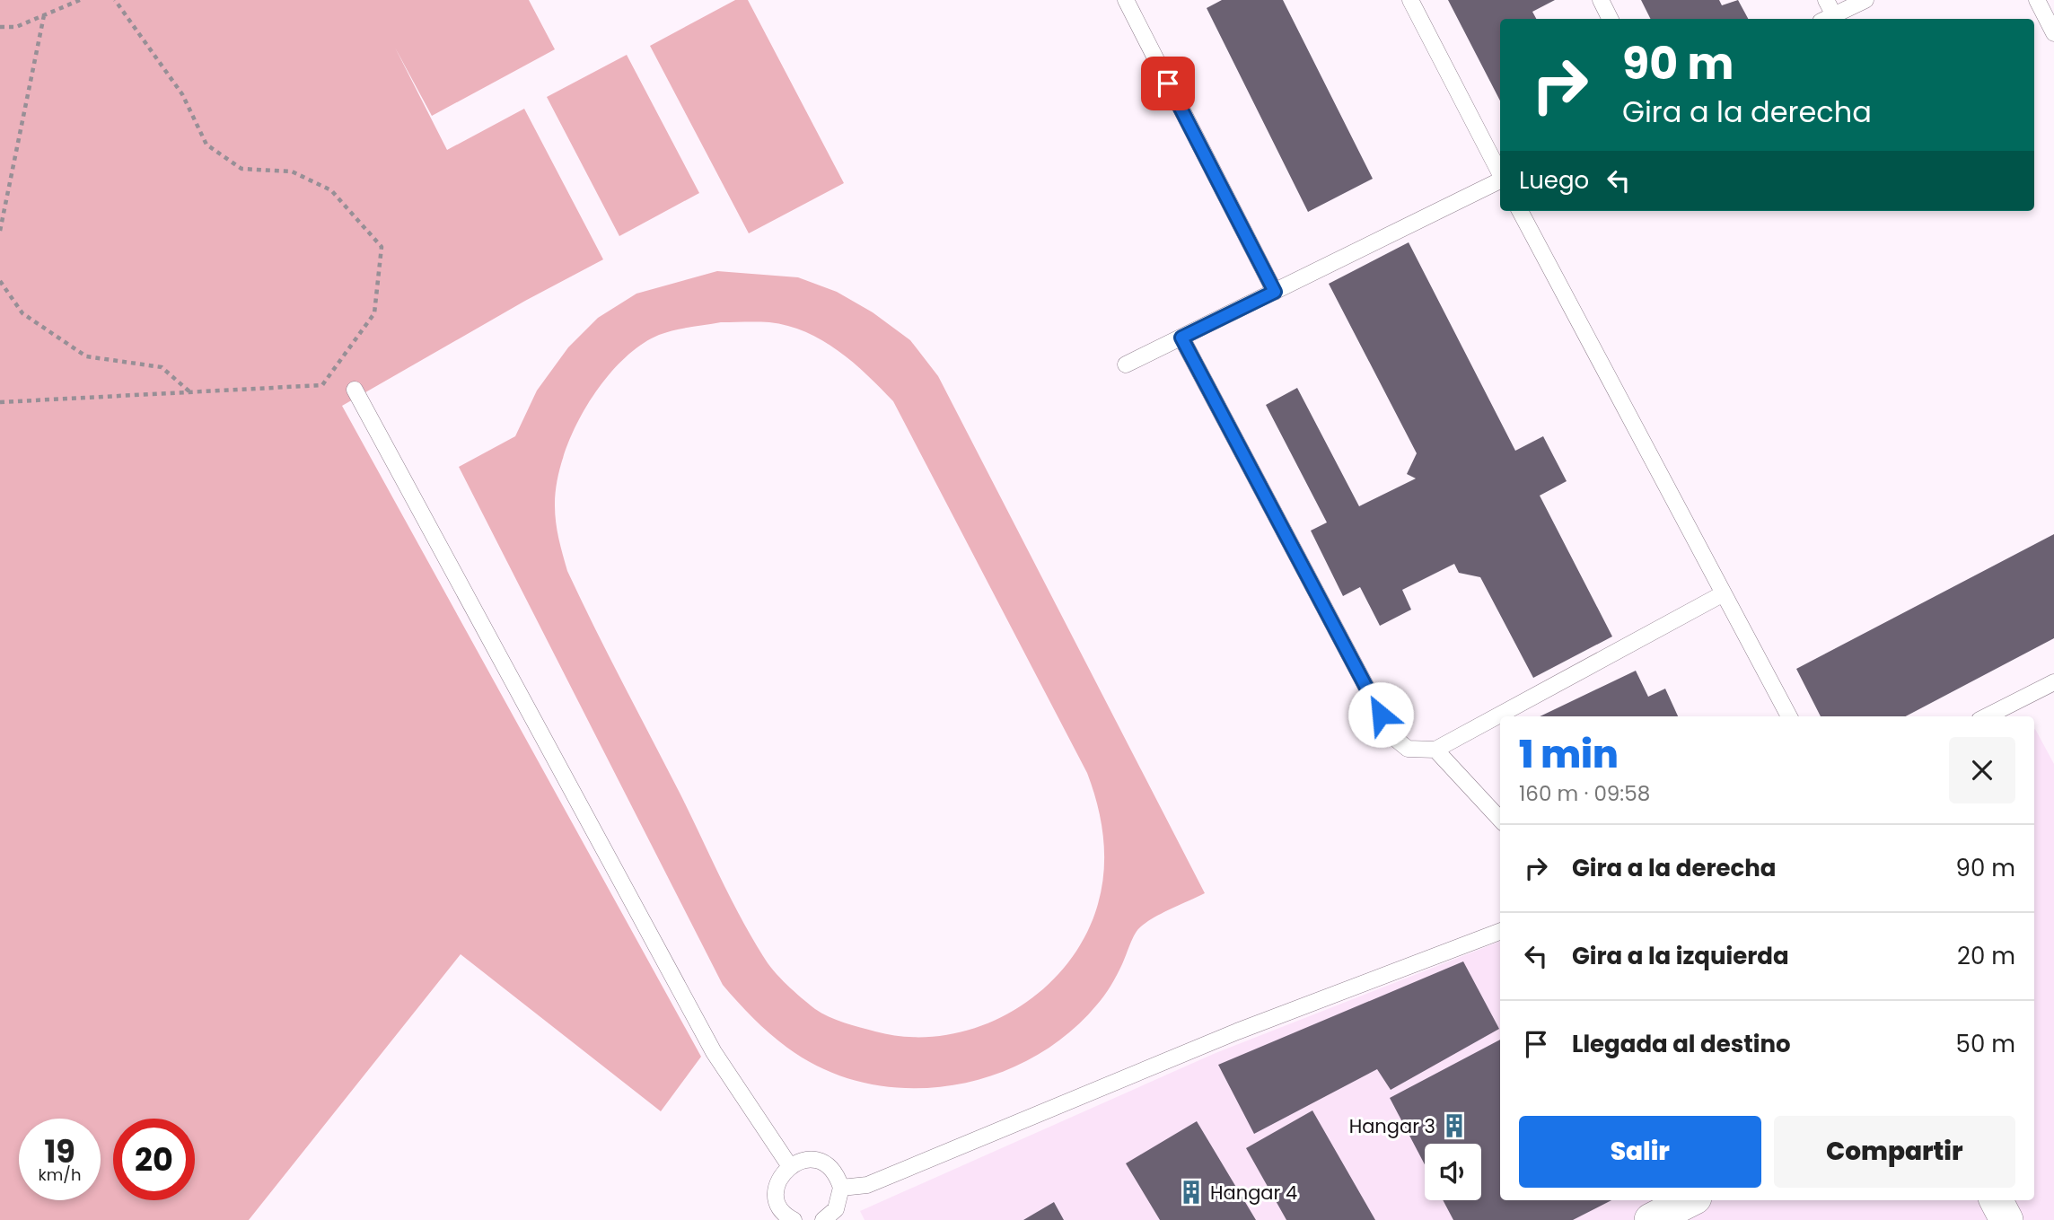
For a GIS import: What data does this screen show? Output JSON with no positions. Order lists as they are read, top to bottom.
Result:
{
  "places": {
    "building": ["Hangar 3", "Hangar 4"]
  },
  "page": {
    "turn": ["90 m", "Gira a la derecha"],
    "then": "Luego",
    "heading": ["1 min", "160 m · 09:58"],
    "list": [
      {
        "name": "Gira a la derecha",
        "value": "90 m"
      },
      {
        "name": "Gira a la izquierda",
        "value": "20 m"
      },
      {
        "name": "Llegada al destino",
        "value": "50 m"
      }
    ],
    "buttons": ["Salir", "Compartir"],
    "speed": "19 km/h",
    "limit": "20"
  }
}
